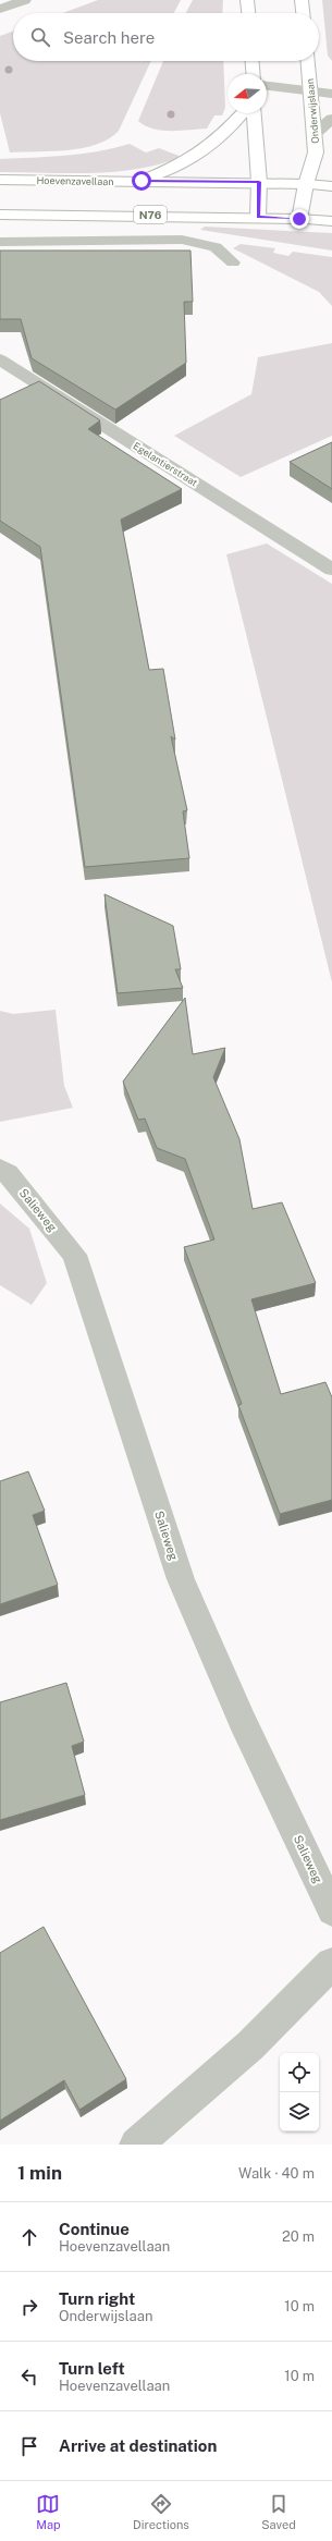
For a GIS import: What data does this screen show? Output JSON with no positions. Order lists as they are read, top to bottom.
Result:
{
  "streets": {
    "main road": ["Onderwijslaan", "Hoevenzavellaan", "N76"],
    "street": ["Egelantierstraat", "Salieweg"]
  },
  "crossings": [
    ["Onderwijslaan", "Hoevenzavellaan"],
    ["Onderwijslaan", "N76"]
  ],
  "north": "left",
  "page": {
    "search": "Search here",
    "heading": ["1 min", "Walk · 40 m"],
    "list": [
      ["Continue", "Hoevenzavellaan", "20 m"],
      ["Turn right", "Onderwijslaan", "10 m"],
      ["Turn left", "Hoevenzavellaan", "10 m"],
      "Arrive at destination"
    ],
    "nav": ["Map", "Directions", "Saved"]
  }
}
